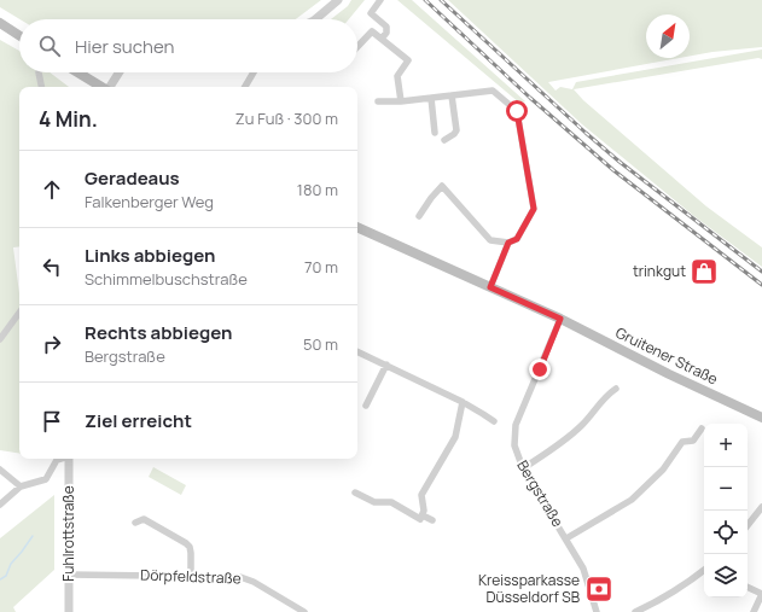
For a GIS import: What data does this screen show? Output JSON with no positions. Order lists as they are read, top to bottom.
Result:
{
  "streets": {
    "main road": ["Gruitener Straße"],
    "street": ["Bergstraße", "Fuhlrottstraße", "Dörpfeldstraße"]
  },
  "crossings": [
    ["Gruitener Straße", "Bergstraße"],
    ["Fuhlrottstraße", "Dörpfeldstraße"]
  ],
  "places": {
    "shop": ["trinkgut"],
    "bank": ["Kreissparkasse Düsseldorf SB"]
  },
  "north": "top right",
  "page": {
    "search": "Hier suchen",
    "heading": ["4 Min.", "Zu Fuß · 300 m"],
    "list": [
      ["Geradeaus", "Falkenberger Weg", "180 m"],
      ["Links abbiegen", "Schimmelbuschstraße", "70 m"],
      ["Rechts abbiegen", "Bergstraße", "50 m"],
      "Ziel erreicht"
    ],
    "map_buttons": ["+", "−"]
  }
}
